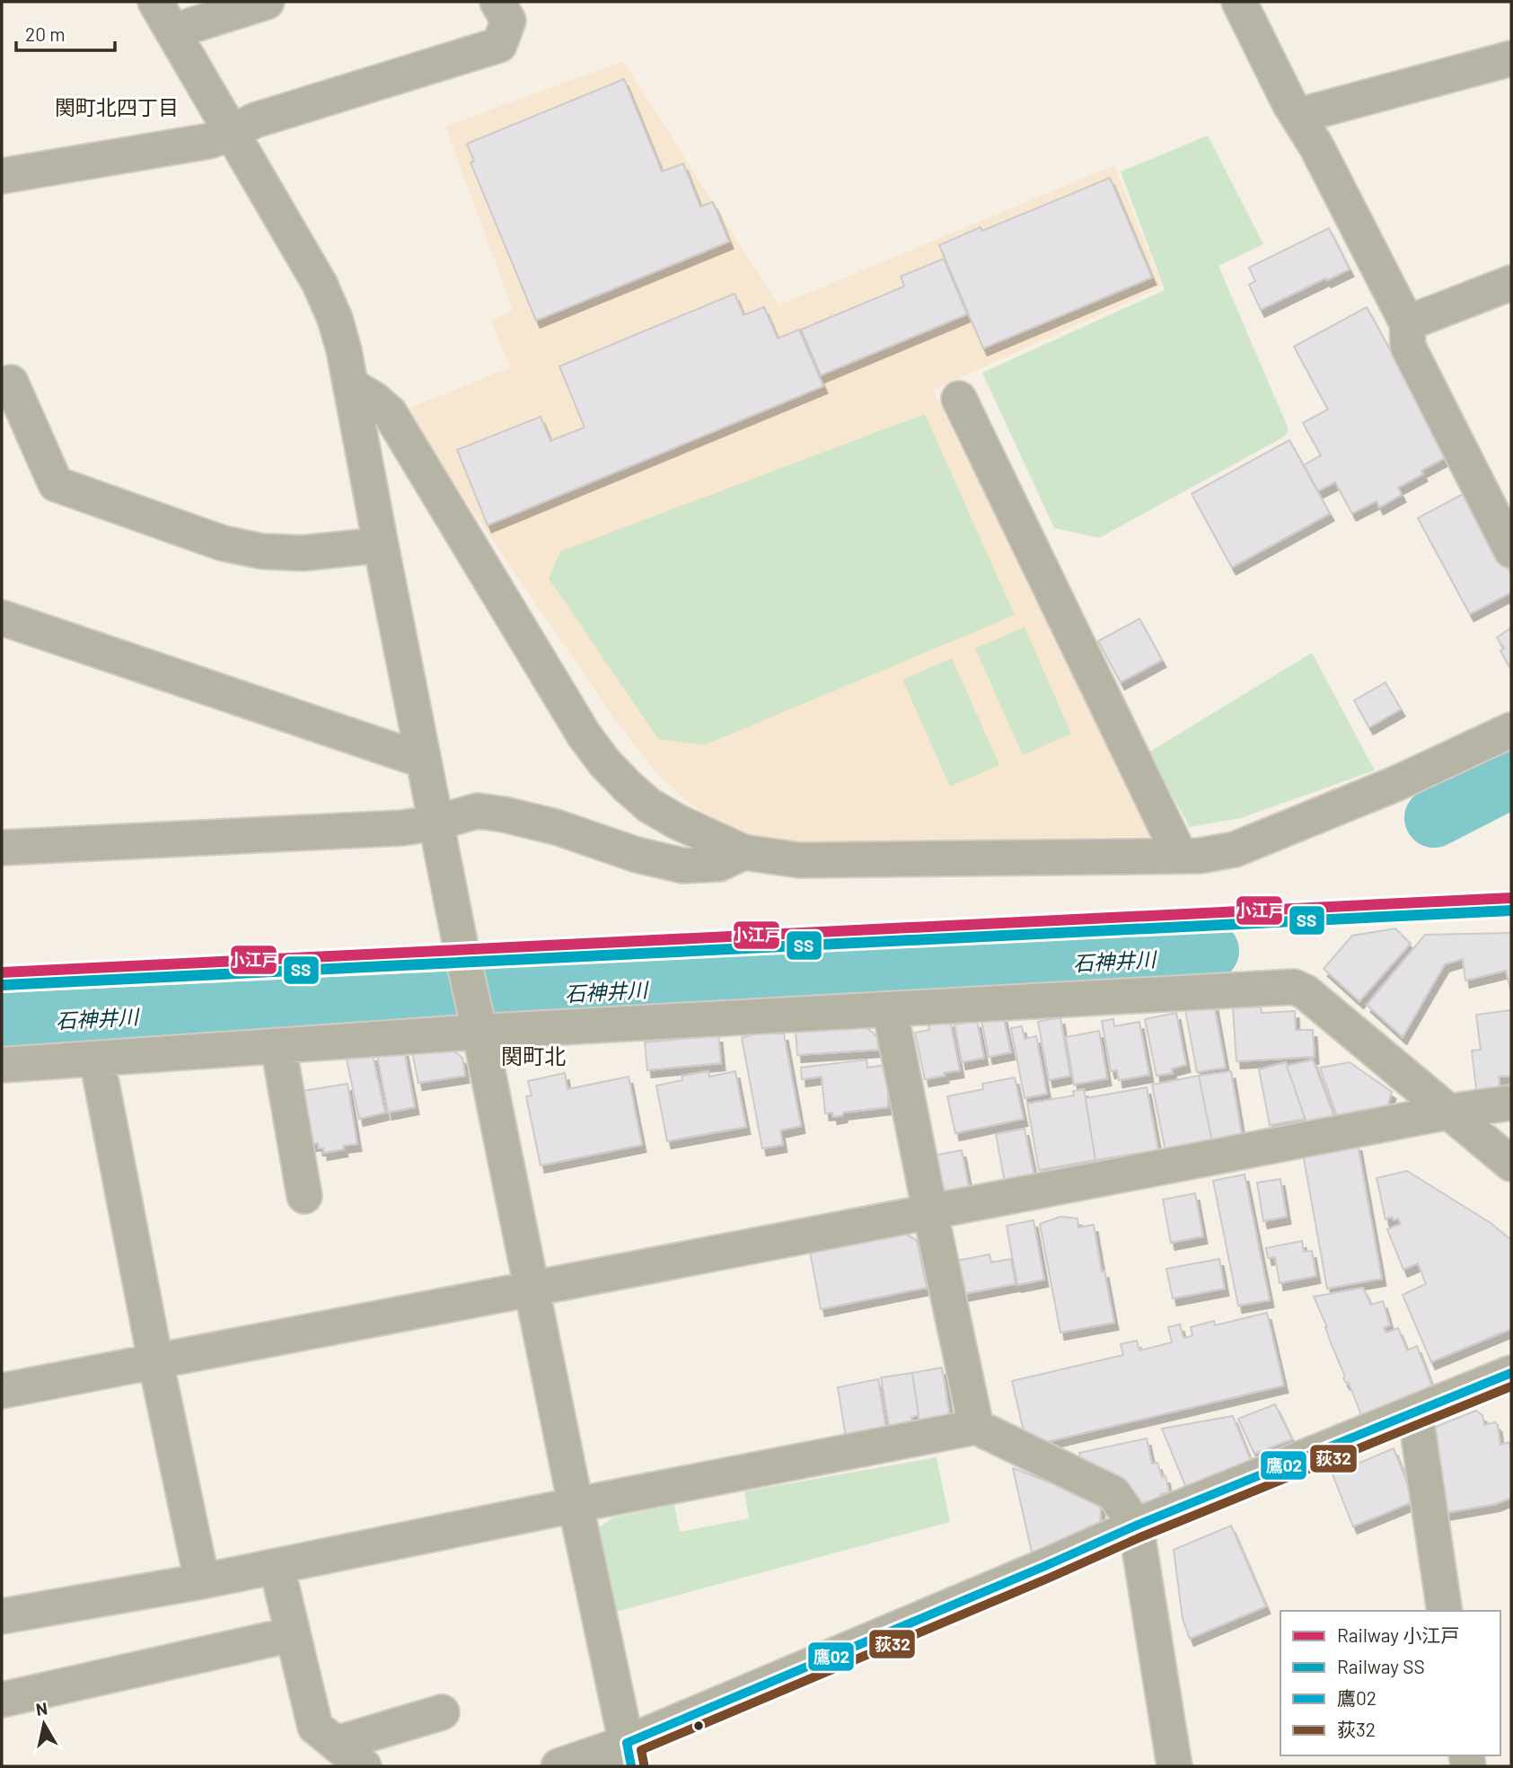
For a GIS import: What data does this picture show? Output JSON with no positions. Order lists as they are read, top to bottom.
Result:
{
  "districts": ["関町北四丁目", "関町北"],
  "water": ["石神井川"],
  "lines": [
    "rail line 小江戸",
    "rail line SS",
    "transit line 鷹02",
    "transit line 荻32"
  ],
  "legend": [
    "Railway 小江戸",
    "Railway SS",
    "鷹02",
    "荻32"
  ],
  "scale_bar": "20 m",
  "north": "top"
}
